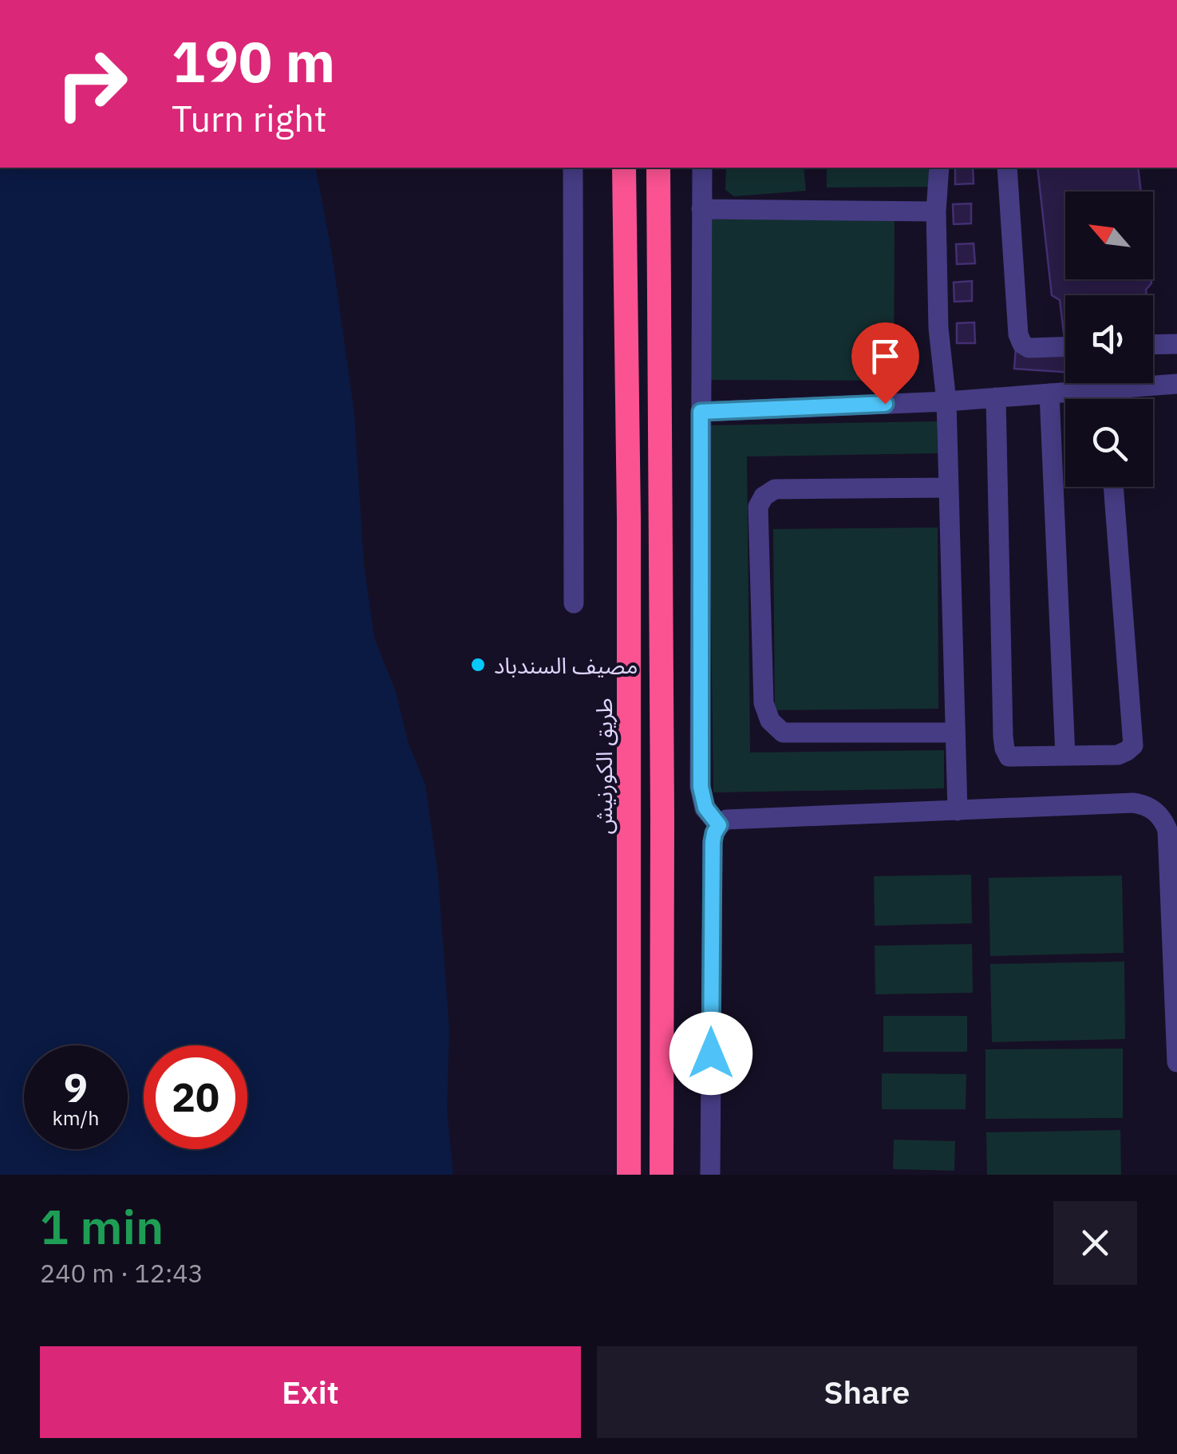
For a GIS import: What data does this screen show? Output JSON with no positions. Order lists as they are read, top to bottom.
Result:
{
  "streets": {
    "highway": ["طريق الكورنيش"]
  },
  "places": ["مصيف السندباد"],
  "north": "top left",
  "page": {
    "turn": ["190 m", "Turn right"],
    "speed": "9 km/h",
    "limit": "20",
    "heading": ["1 min", "240 m · 12:43"],
    "buttons": ["Exit", "Share"]
  }
}
